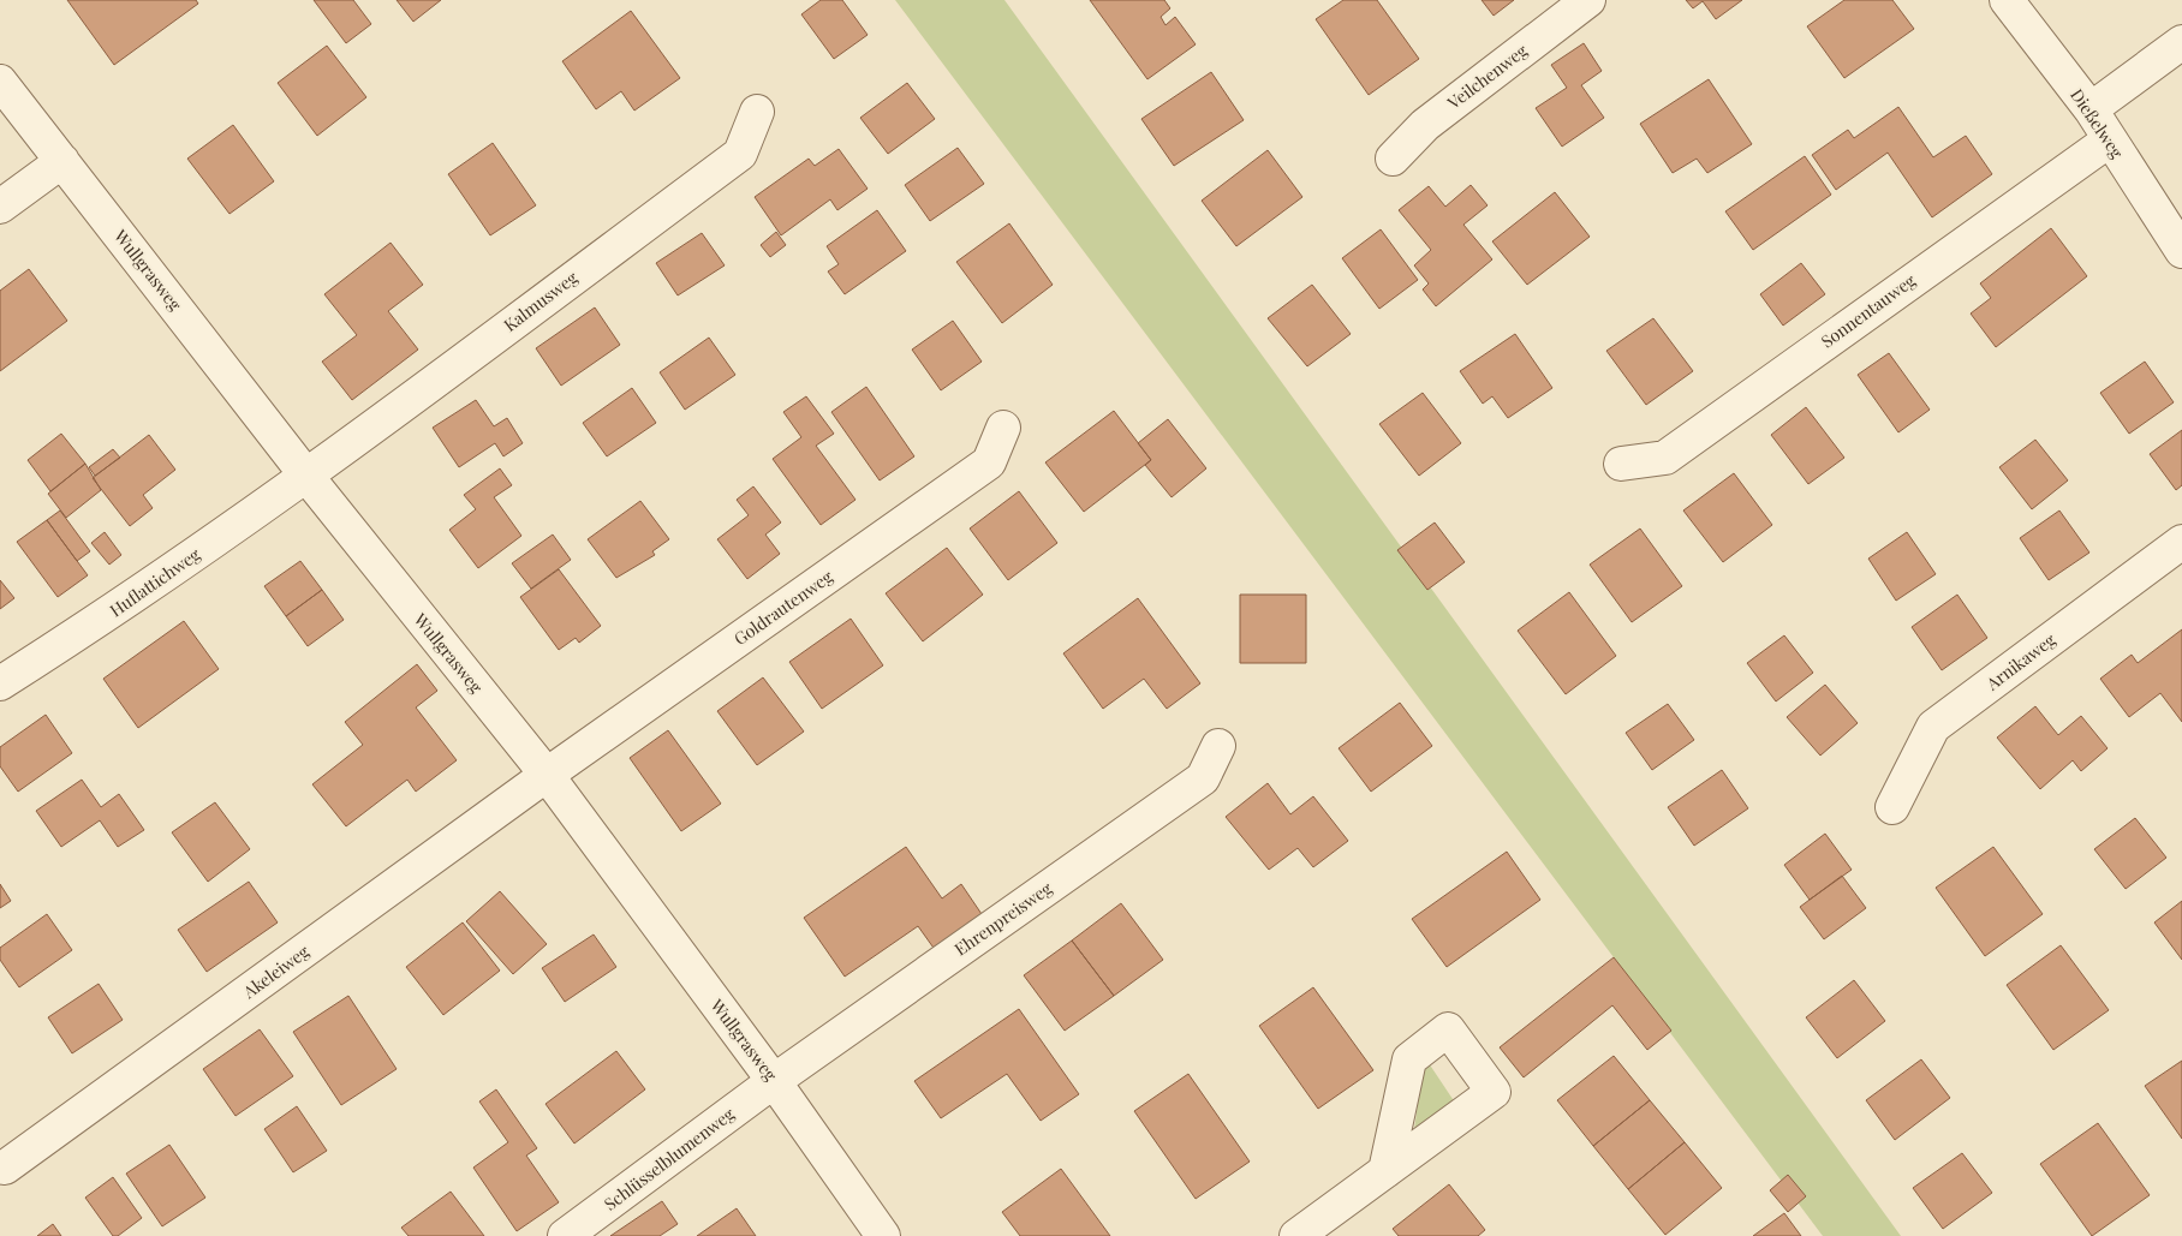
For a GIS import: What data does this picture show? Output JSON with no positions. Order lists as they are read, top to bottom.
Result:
{
  "streets": {
    "street": [
      "Veilchenweg",
      "Dießelweg",
      "Wullgrasweg",
      "Kalmusweg",
      "Sonnentauweg",
      "Huflattichweg",
      "Goldrautenweg",
      "Arnikaweg",
      "Ehrenpreisweg",
      "Akeleiweg",
      "Schlüsselblumenweg"
    ]
  },
  "crossings": [
    ["Dießelweg", "Sonnentauweg"],
    ["Wullgrasweg", "Kalmusweg"],
    ["Wullgrasweg", "Huflattichweg"],
    ["Wullgrasweg", "Goldrautenweg"],
    ["Wullgrasweg", "Ehrenpreisweg"],
    ["Wullgrasweg", "Akeleiweg"],
    ["Wullgrasweg", "Schlüsselblumenweg"],
    ["Kalmusweg", "Huflattichweg"],
    ["Goldrautenweg", "Akeleiweg"],
    ["Ehrenpreisweg", "Schlüsselblumenweg"]
  ]
}
